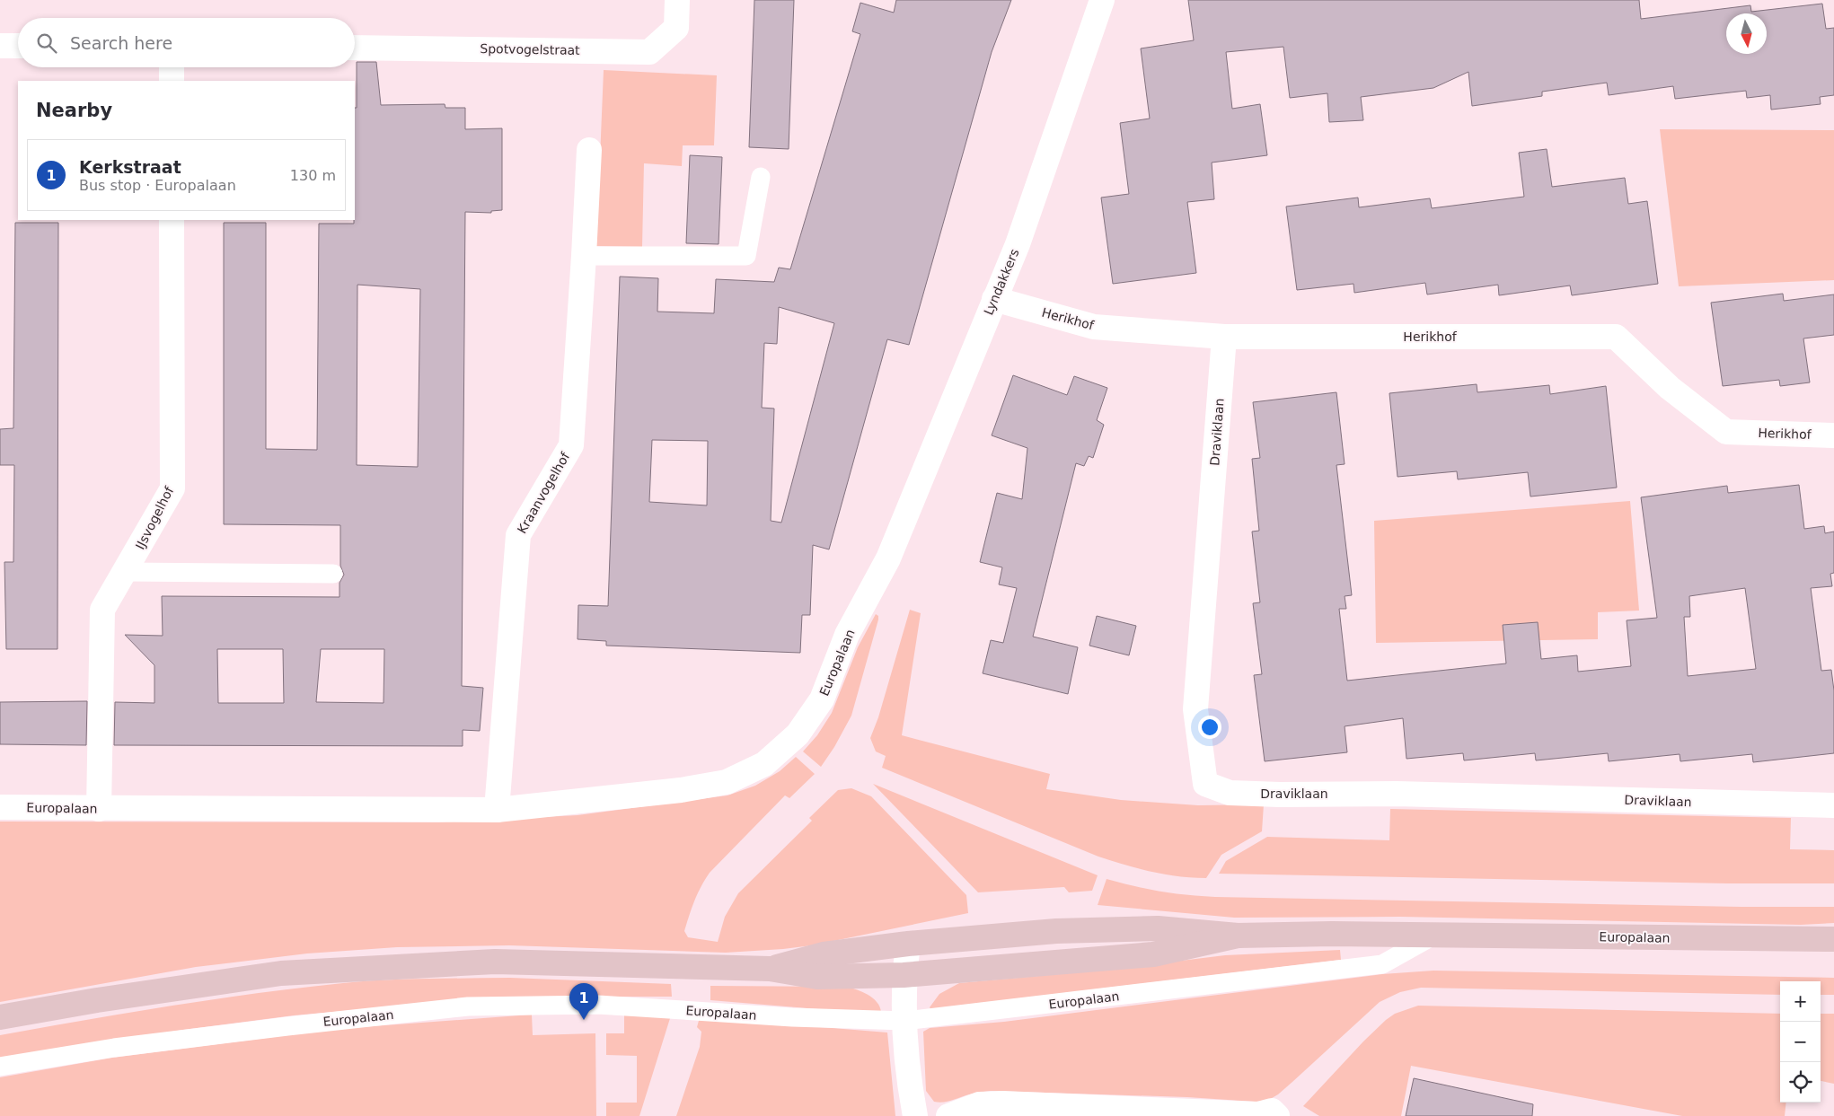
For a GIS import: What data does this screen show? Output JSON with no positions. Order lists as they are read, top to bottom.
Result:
{
  "streets": {
    "main road": ["Europalaan"],
    "street": [
      "Spotvogelstraat",
      "Lyndakkers",
      "Herikhof",
      "Draviklaan",
      "Kraanvogelhof",
      "IJsvogelhof"
    ]
  },
  "crossings": [
    ["Lyndakkers", "Herikhof"],
    ["Lyndakkers", "Europalaan"],
    ["Herikhof", "Draviklaan"],
    ["Kraanvogelhof", "Europalaan"],
    ["IJsvogelhof", "Europalaan"]
  ],
  "north": "bottom",
  "page": {
    "search": "Search here",
    "heading": "Nearby",
    "list": [
      {
        "mark": "1",
        "name": "Kerkstraat",
        "note": "Bus stop · Europalaan",
        "value": "130 m"
      }
    ],
    "map_buttons": ["+", "−"],
    "pins": "1"
  }
}
